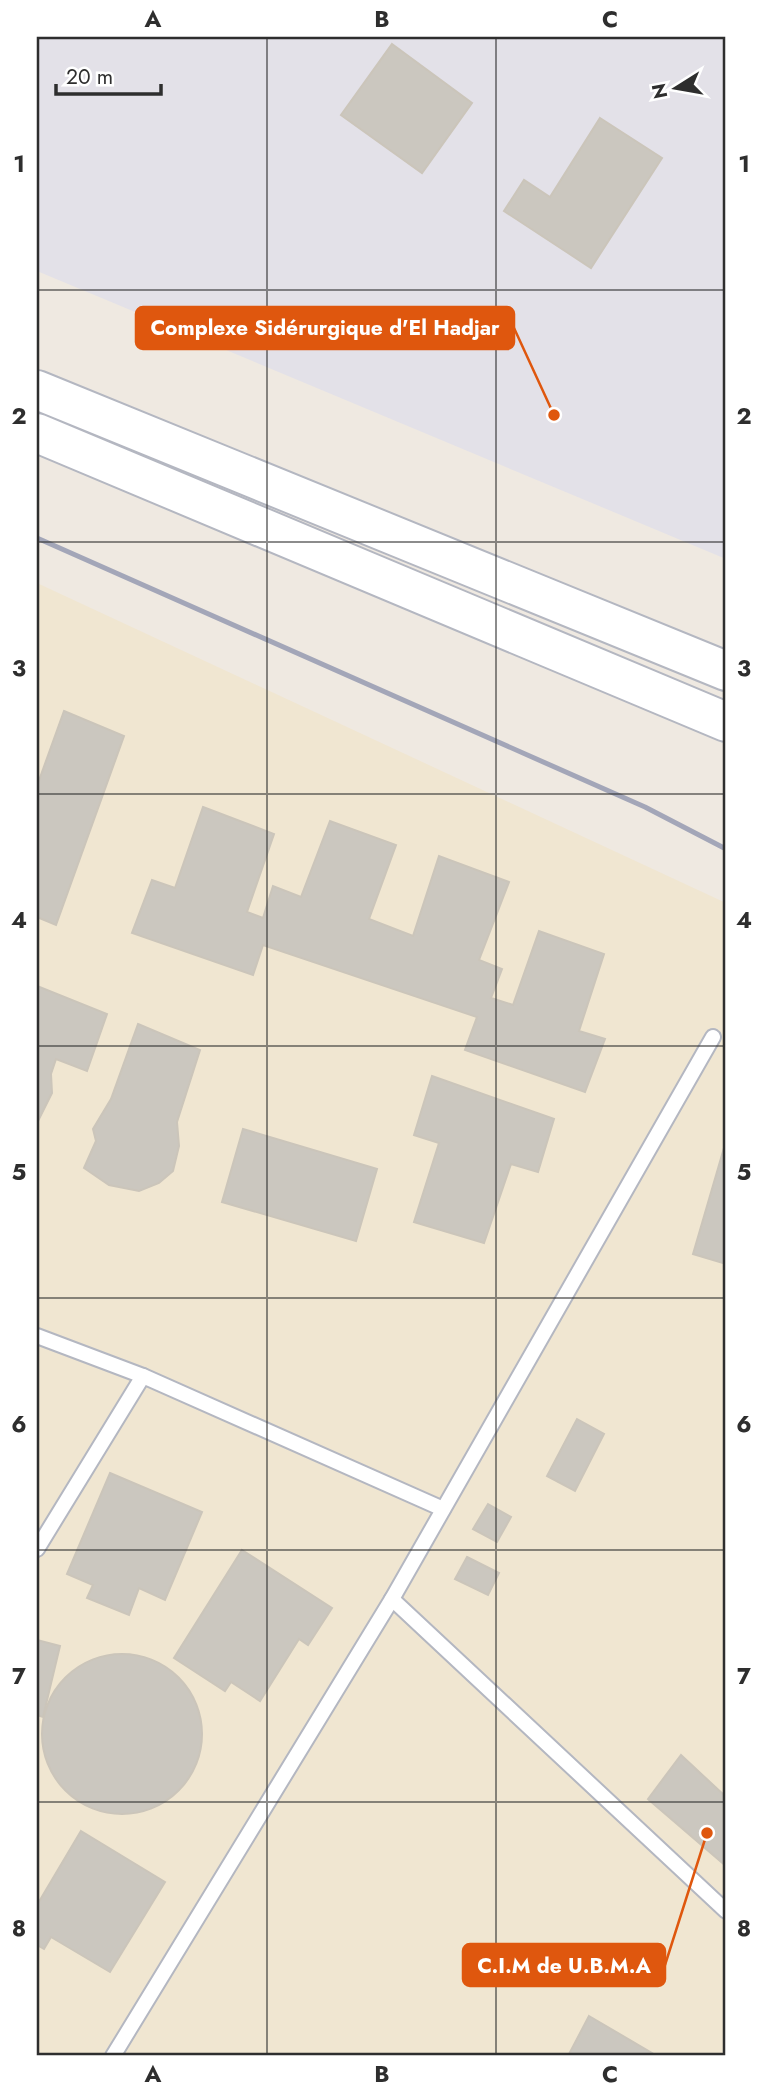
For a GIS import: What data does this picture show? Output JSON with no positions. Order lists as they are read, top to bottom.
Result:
{
  "places": ["Complexe Sidérurgique d'El Hadjar", "C.I.M de U.B.M.A"],
  "scale_bar": "20 m",
  "north": "left",
  "grid": {
    "columns": ["A", "B", "C"],
    "rows": [
      "1",
      "2",
      "3",
      "4",
      "5",
      "6",
      "7",
      "8"
    ]
  }
}
